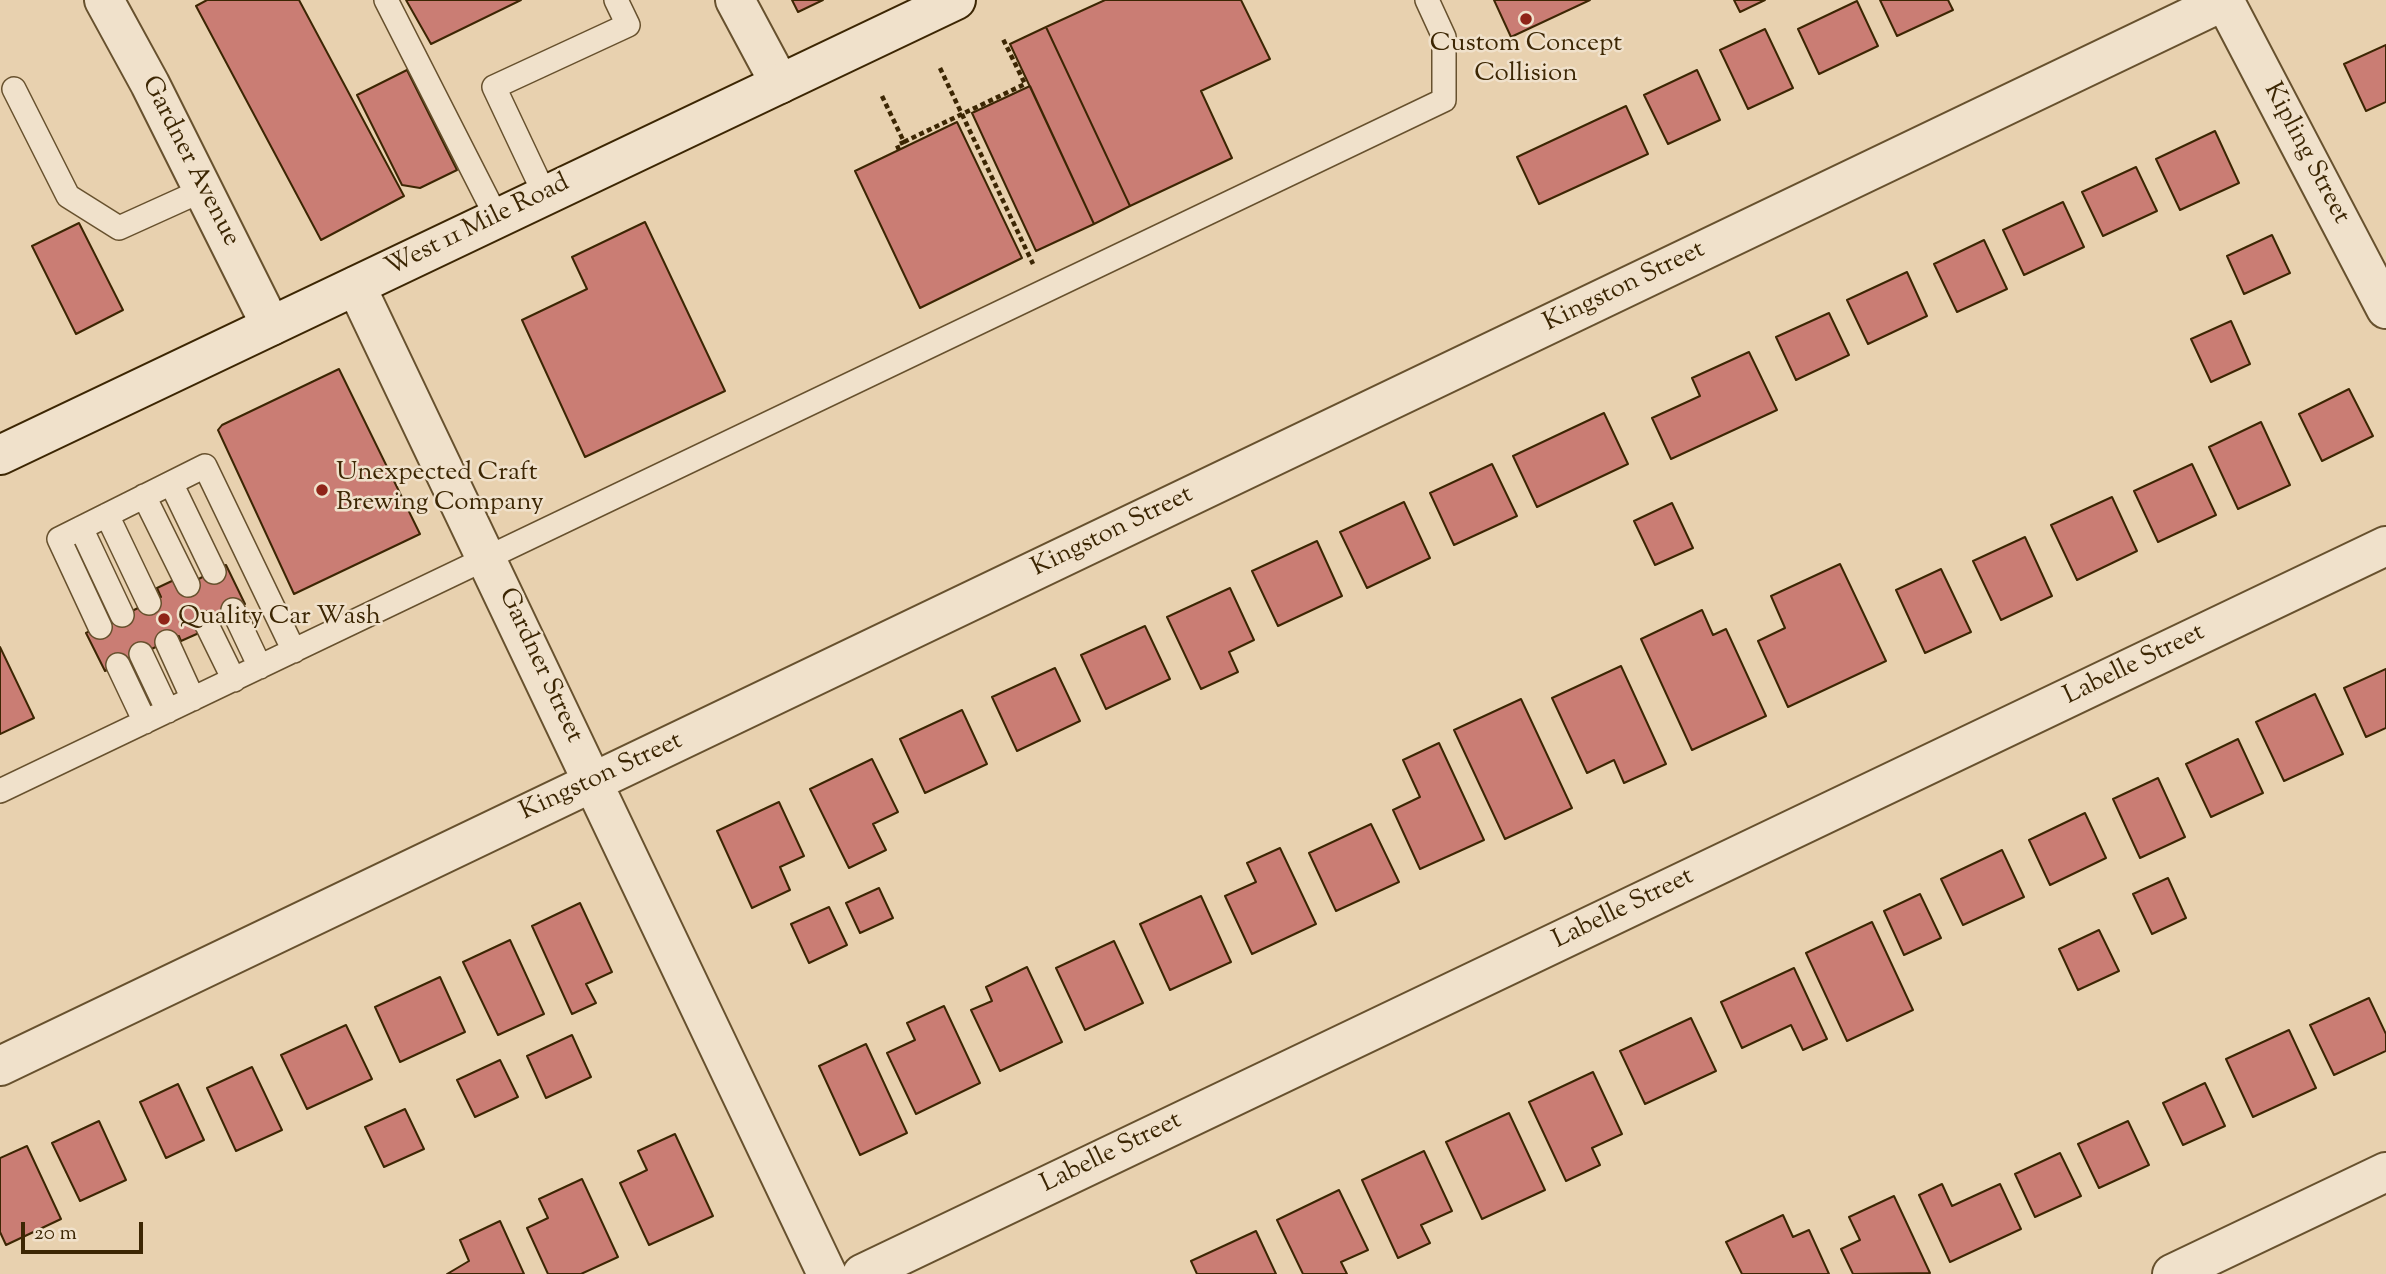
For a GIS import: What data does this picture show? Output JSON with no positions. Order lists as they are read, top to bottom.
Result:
{
  "streets": {
    "street": [
      "Kipling Street",
      "Gardner Avenue",
      "West 11 Mile Road",
      "Kingston Street",
      "Gardner Street",
      "Labelle Street"
    ]
  },
  "crossings": [
    ["Kipling Street", "Kingston Street"],
    ["Gardner Avenue", "West 11 Mile Road"],
    ["West 11 Mile Road", "Gardner Street"],
    ["Kingston Street", "Gardner Street"]
  ],
  "places": ["Custom Concept Collision", "Unexpected Craft Brewing Company", "Quality Car Wash"],
  "scale_bar": "20 m"
}
